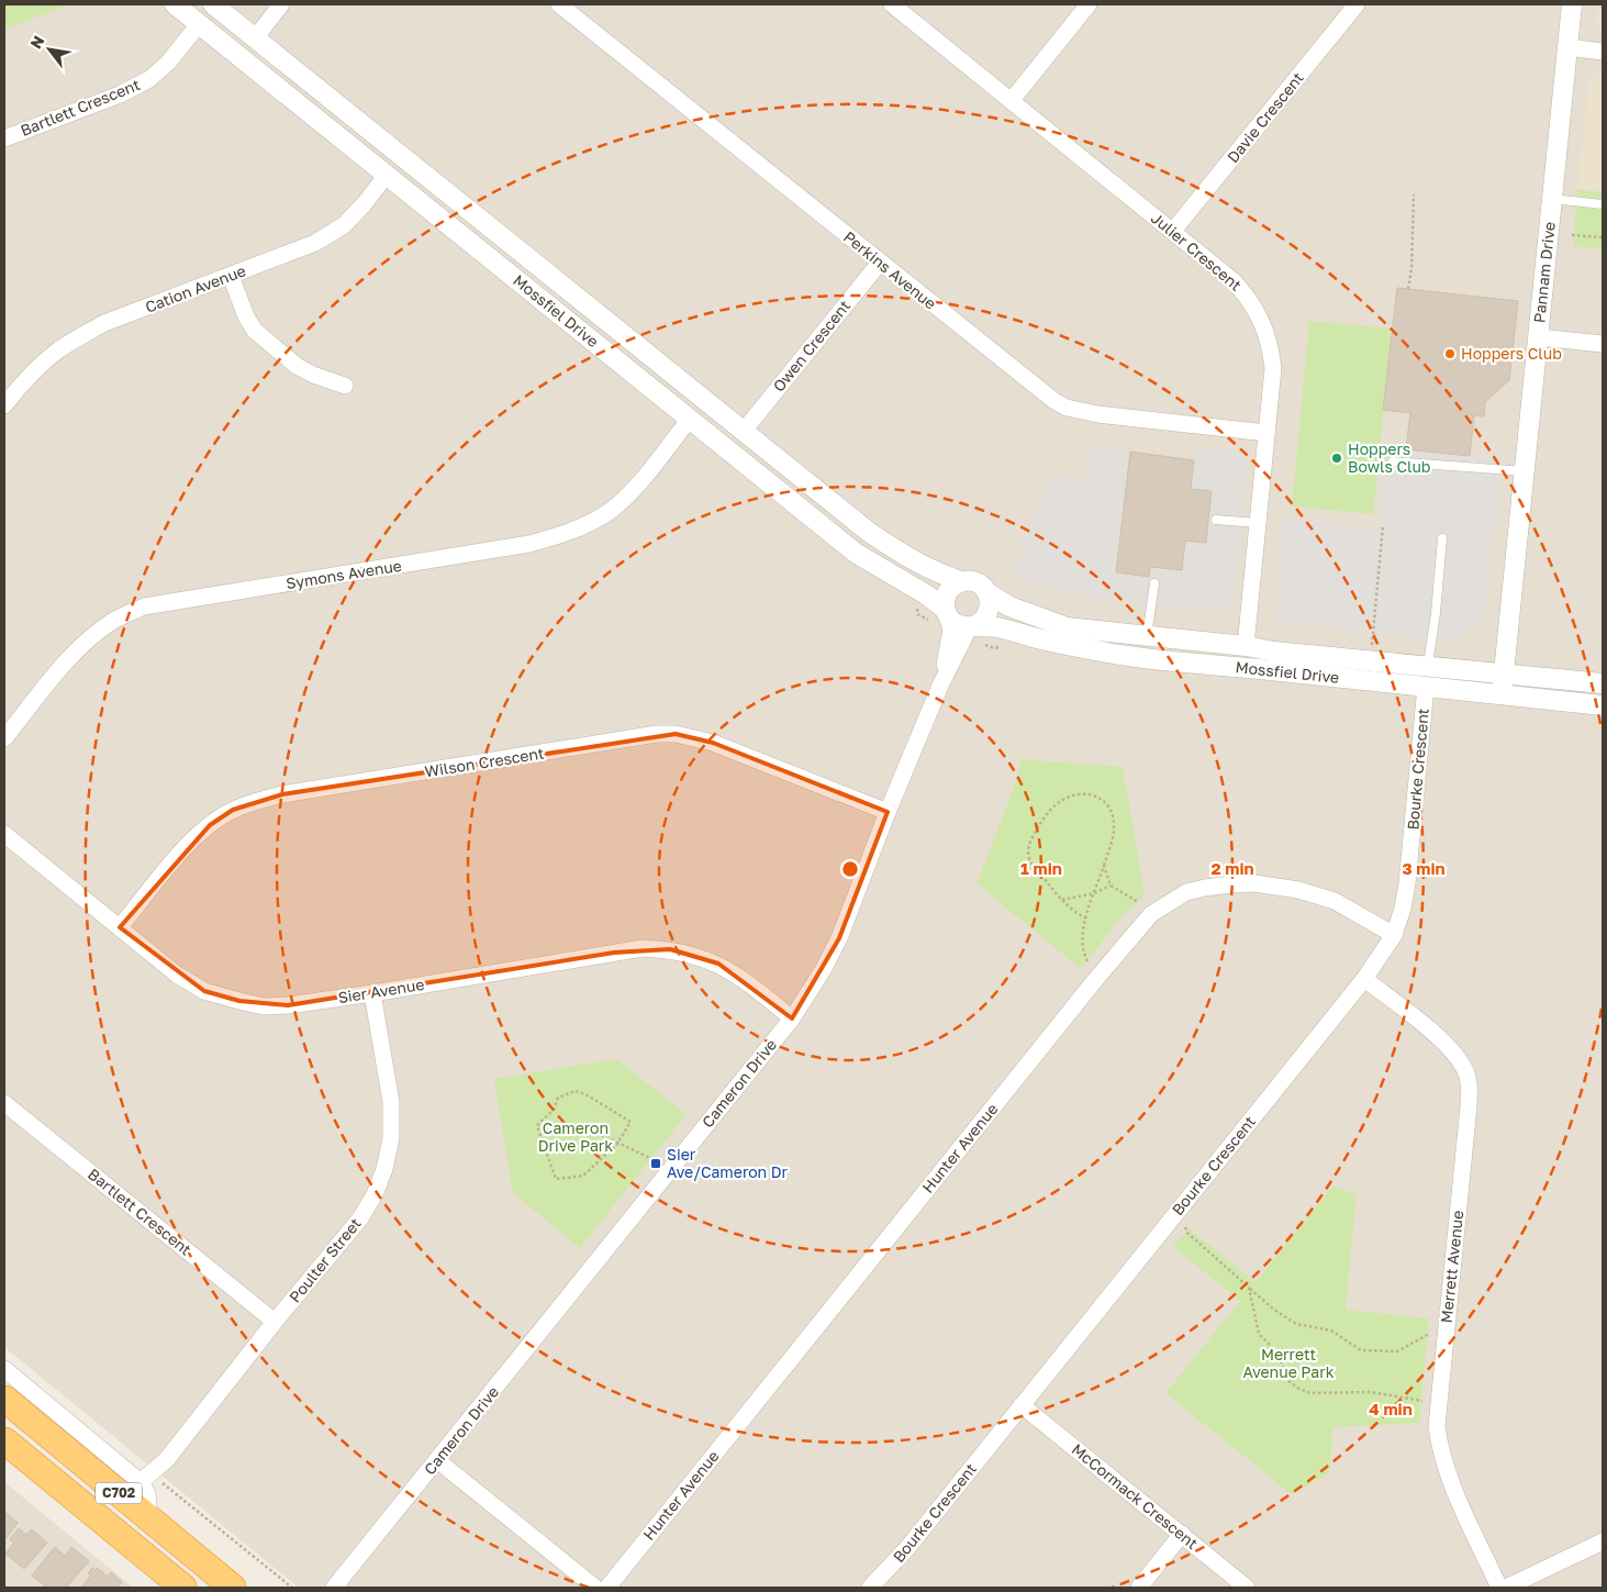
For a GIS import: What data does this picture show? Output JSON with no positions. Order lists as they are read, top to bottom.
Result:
{
  "streets": {
    "highway": ["C702"],
    "street": [
      "Bartlett Crescent",
      "Davie Crescent",
      "Julier Crescent",
      "Perkins Avenue",
      "Pannam Drive",
      "Cation Avenue",
      "Mossfiel Drive",
      "Owen Crescent",
      "Symons Avenue",
      "Wilson Crescent",
      "Bourke Crescent",
      "Sier Avenue",
      "Cameron Drive",
      "Hunter Avenue",
      "Poulter Street",
      "Merrett Avenue",
      "McCormack Crescent"
    ]
  },
  "crossings": [
    ["Bartlett Crescent", "Mossfiel Drive"],
    ["Bartlett Crescent", "Poulter Street"],
    ["Davie Crescent", "Julier Crescent"],
    ["Julier Crescent", "Perkins Avenue"],
    ["Julier Crescent", "Mossfiel Drive"],
    ["Perkins Avenue", "Owen Crescent"],
    ["Pannam Drive", "Mossfiel Drive"],
    ["Cation Avenue", "Mossfiel Drive"],
    ["Mossfiel Drive", "Owen Crescent"],
    ["Mossfiel Drive", "Symons Avenue"],
    ["Mossfiel Drive", "Bourke Crescent"],
    ["Mossfiel Drive", "Cameron Drive"],
    ["Wilson Crescent", "Sier Avenue"],
    ["Wilson Crescent", "Cameron Drive"],
    ["Bourke Crescent", "Hunter Avenue"],
    ["Bourke Crescent", "Merrett Avenue"],
    ["Bourke Crescent", "McCormack Crescent"],
    ["Sier Avenue", "Cameron Drive"],
    ["Sier Avenue", "Poulter Street"]
  ],
  "parks": ["Cameron Drive Park", "Merrett Avenue Park"],
  "places": {
    "other": ["Hoppers Club", "Hoppers Bowls Club"],
    "transit": ["Sier Ave/Cameron Dr"]
  },
  "north": "top left",
  "rings": [
    "1 min",
    "2 min",
    "3 min",
    "4 min"
  ]
}
